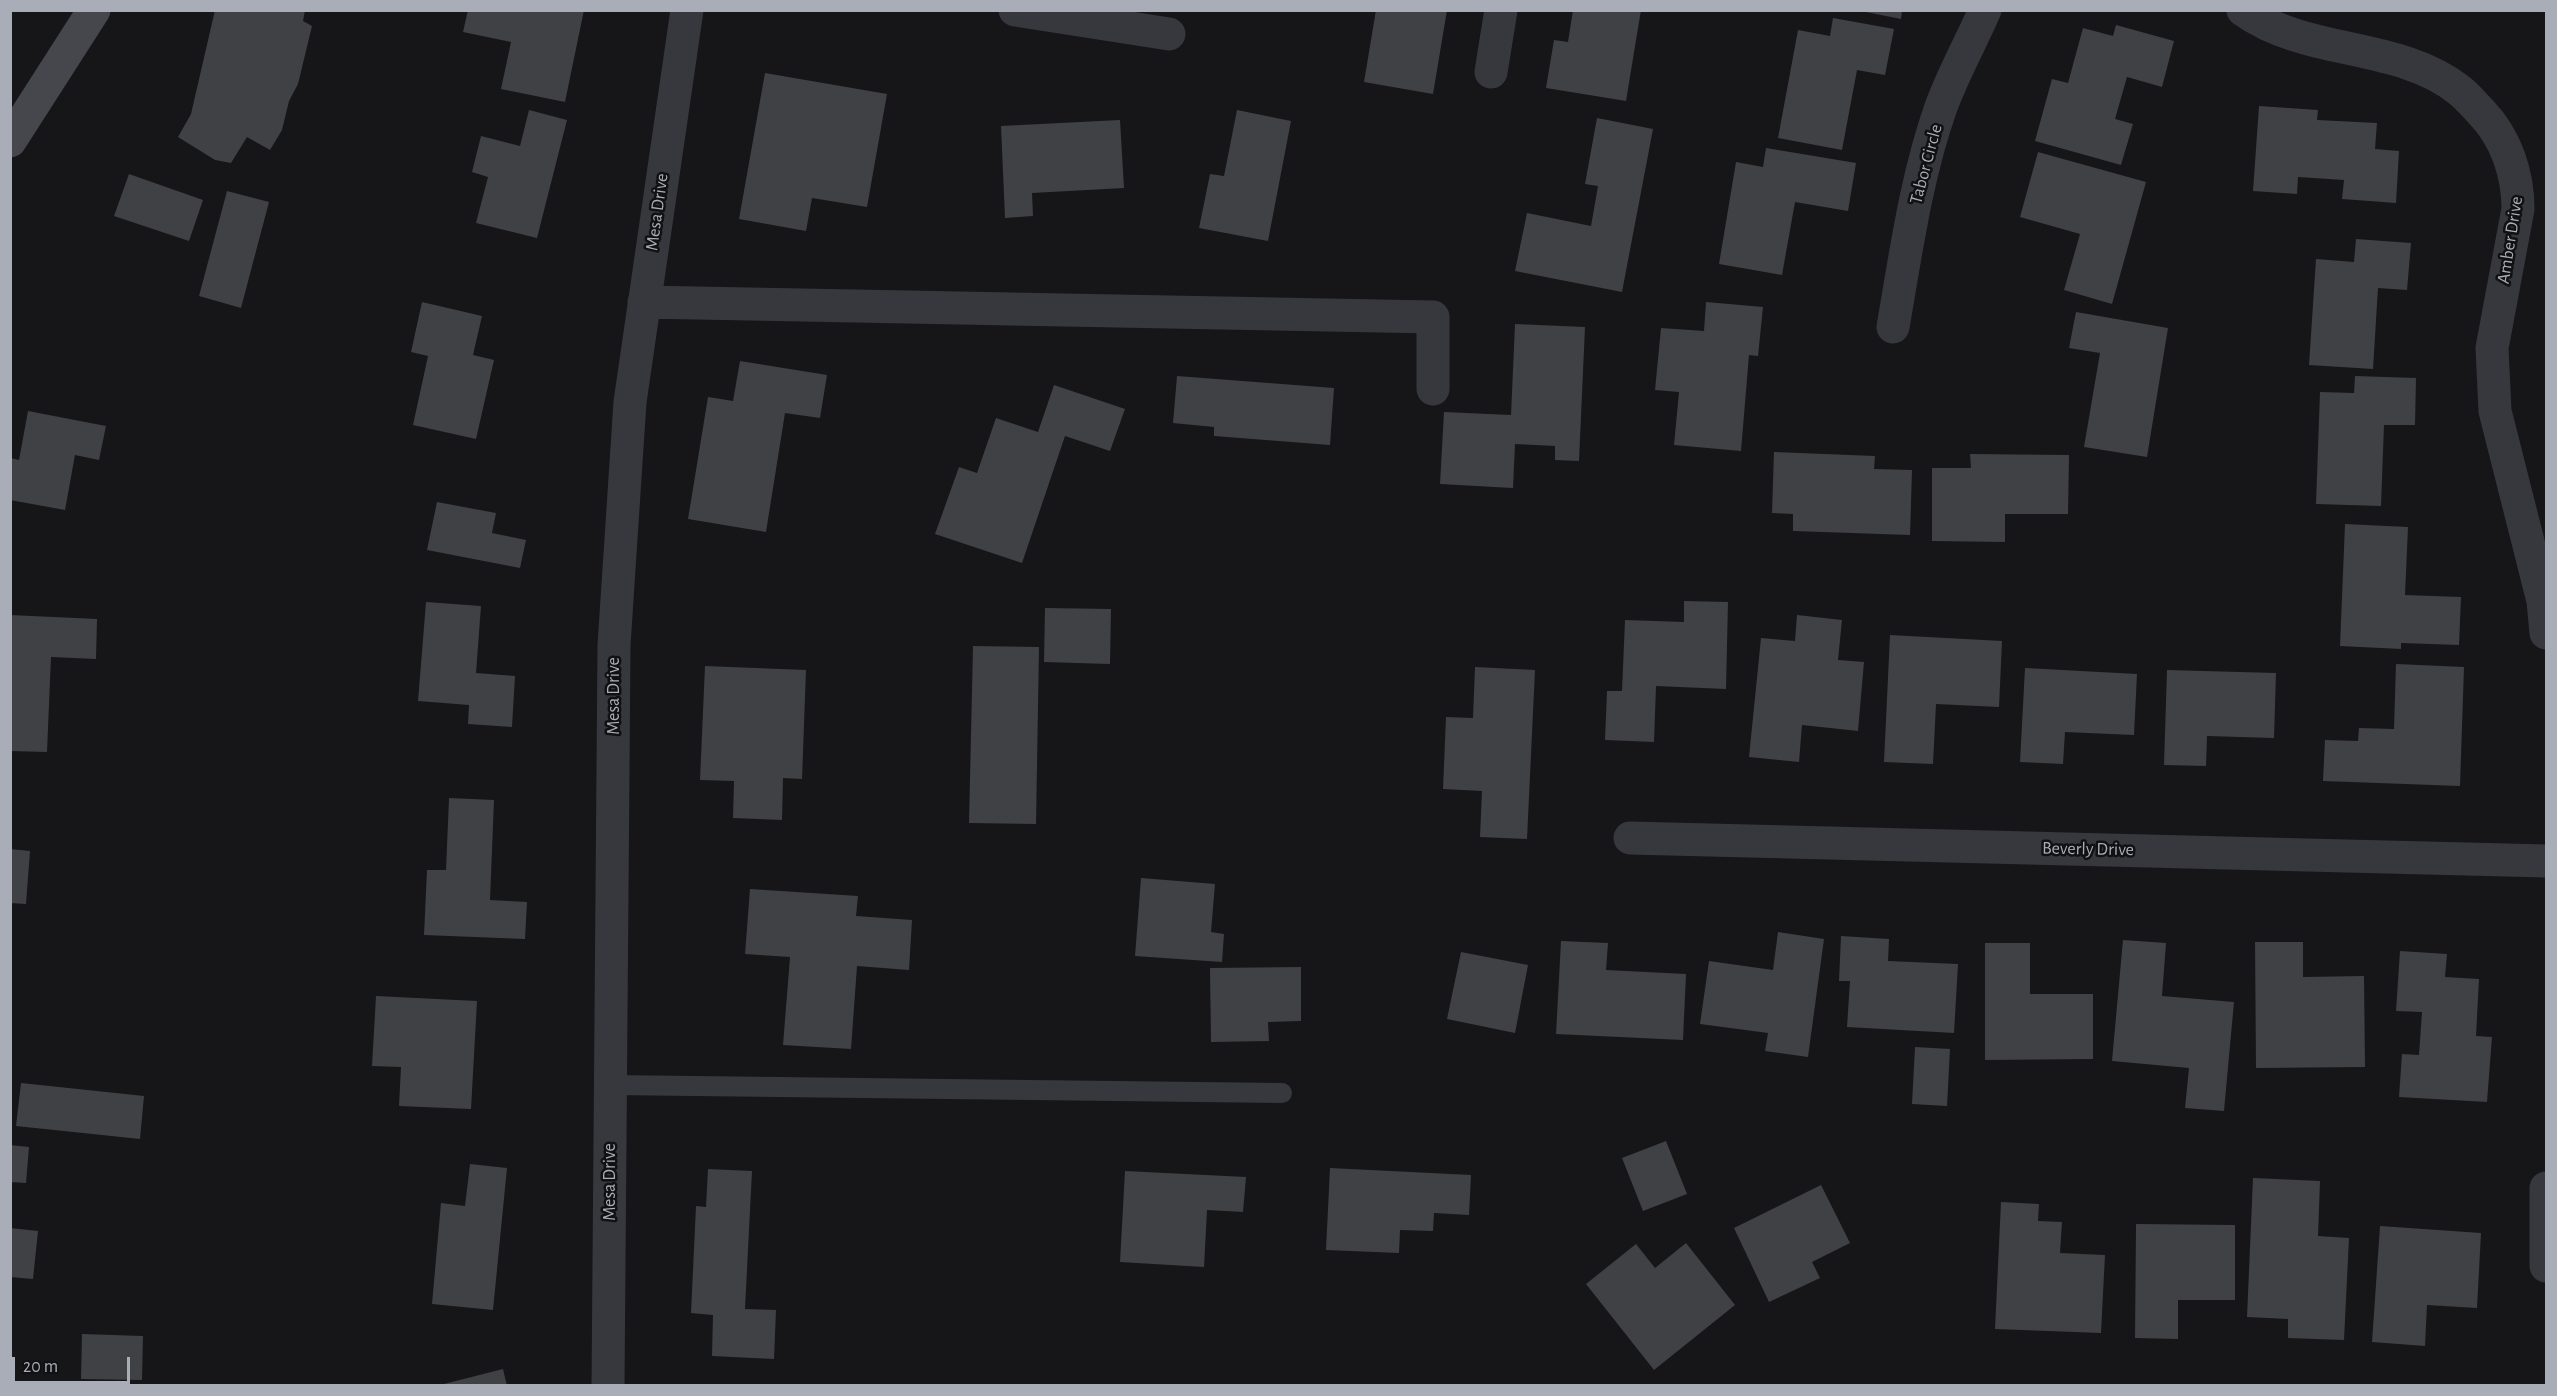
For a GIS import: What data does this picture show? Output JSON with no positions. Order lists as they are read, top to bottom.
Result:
{
  "streets": {
    "street": [
      "Tabor Circle",
      "Mesa Drive",
      "Amber Drive",
      "Beverly Drive"
    ]
  },
  "scale_bar": "20 m"
}
